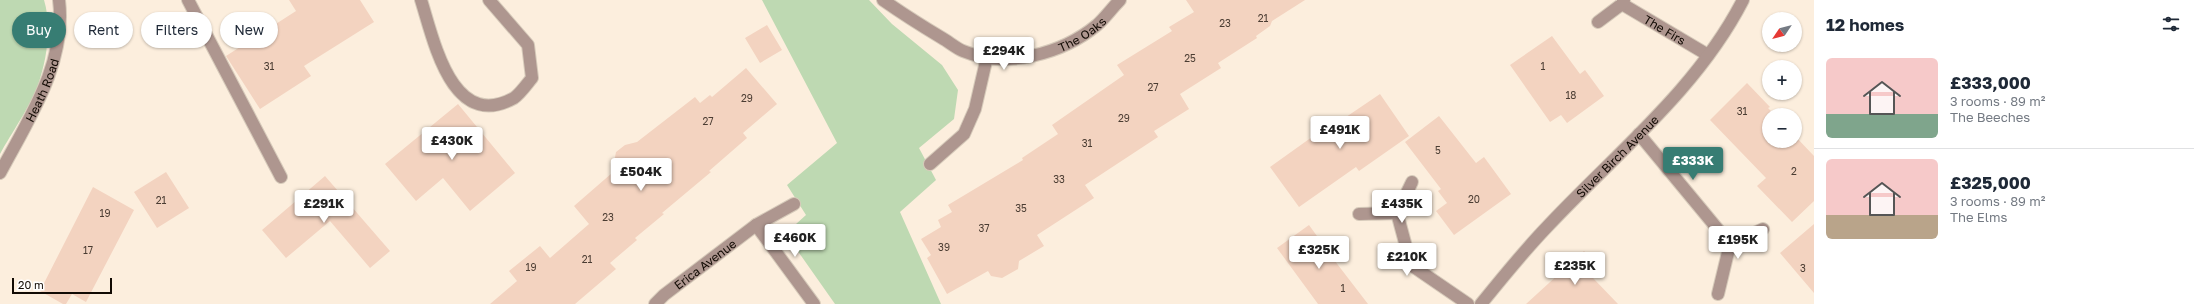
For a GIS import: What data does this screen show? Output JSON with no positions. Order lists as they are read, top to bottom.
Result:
{
  "streets": {
    "street": [
      "The Firs",
      "The Oaks",
      "Heath Road",
      "Silver Birch Avenue",
      "Erica Avenue"
    ]
  },
  "crossings": [
    ["The Firs", "Silver Birch Avenue"]
  ],
  "house_numbers": [
    "21",
    "23",
    "25",
    "31",
    "1",
    "27",
    "18",
    "29",
    "31",
    "29",
    "27",
    "31",
    "5",
    "2",
    "33",
    "20",
    "21",
    "35",
    "19",
    "23",
    "37",
    "39",
    "17",
    "21",
    "19",
    "3",
    "1"
  ],
  "scale_bar": "20 m",
  "north": "bottom left",
  "page": {
    "heading": "12 homes",
    "map_buttons": ["+", "−"],
    "chip": [
      "Buy",
      "Rent",
      "Filters",
      "New"
    ],
    "price": [
      "£294K",
      "£491K",
      "£430K",
      "£333K",
      "£504K",
      "£291K",
      "£435K",
      "£460K",
      "£195K",
      "£325K",
      "£210K",
      "£235K"
    ],
    "list": [
      {
        "name": "£333,000",
        "note": "3 rooms · 89 m² · The Beeches"
      },
      {
        "name": "£325,000",
        "note": "3 rooms · 89 m² · The Elms"
      }
    ],
    "scale": "20 m"
  }
}
